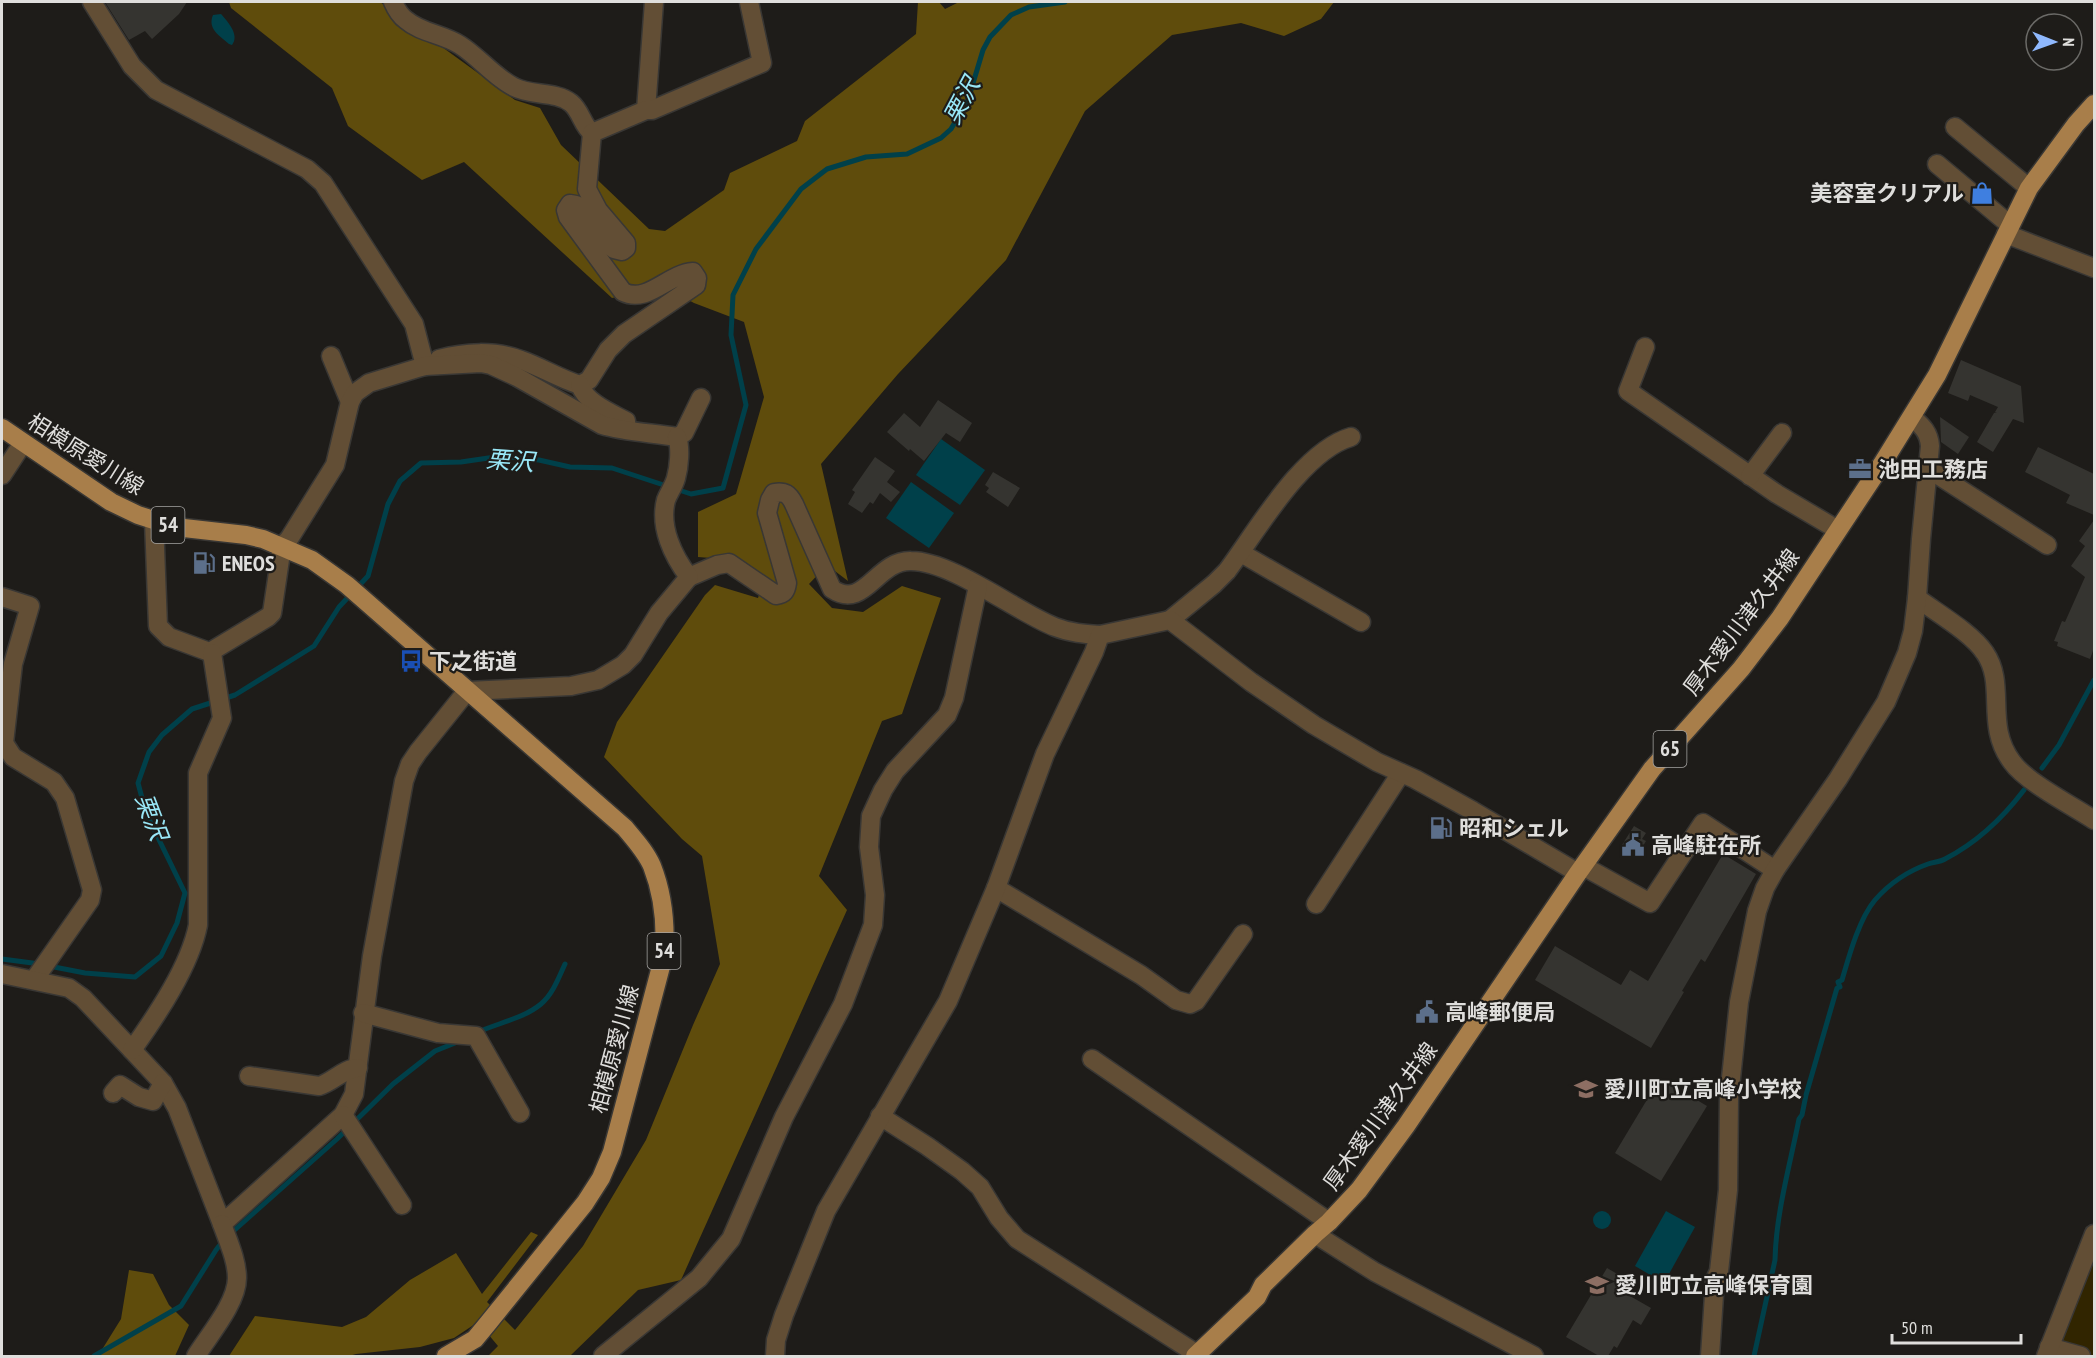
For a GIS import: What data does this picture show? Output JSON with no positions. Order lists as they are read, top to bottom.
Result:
{
  "streets": {
    "main road": [
      "相模原愛川線",
      "54",
      "厚木愛川津久井線",
      "65"
    ]
  },
  "water": ["栗沢"],
  "places": {
    "shop": ["美容室クリアル"],
    "office": ["池田工務店"],
    "fuel station": ["ENEOS", "昭和シェル"],
    "bus stop": ["下之街道"],
    "public building": ["高峰駐在所", "高峰郵便局"],
    "school or university": ["愛川町立高峰小学校", "愛川町立高峰保育園"]
  },
  "scale_bar": "50 m",
  "north": "right"
}
